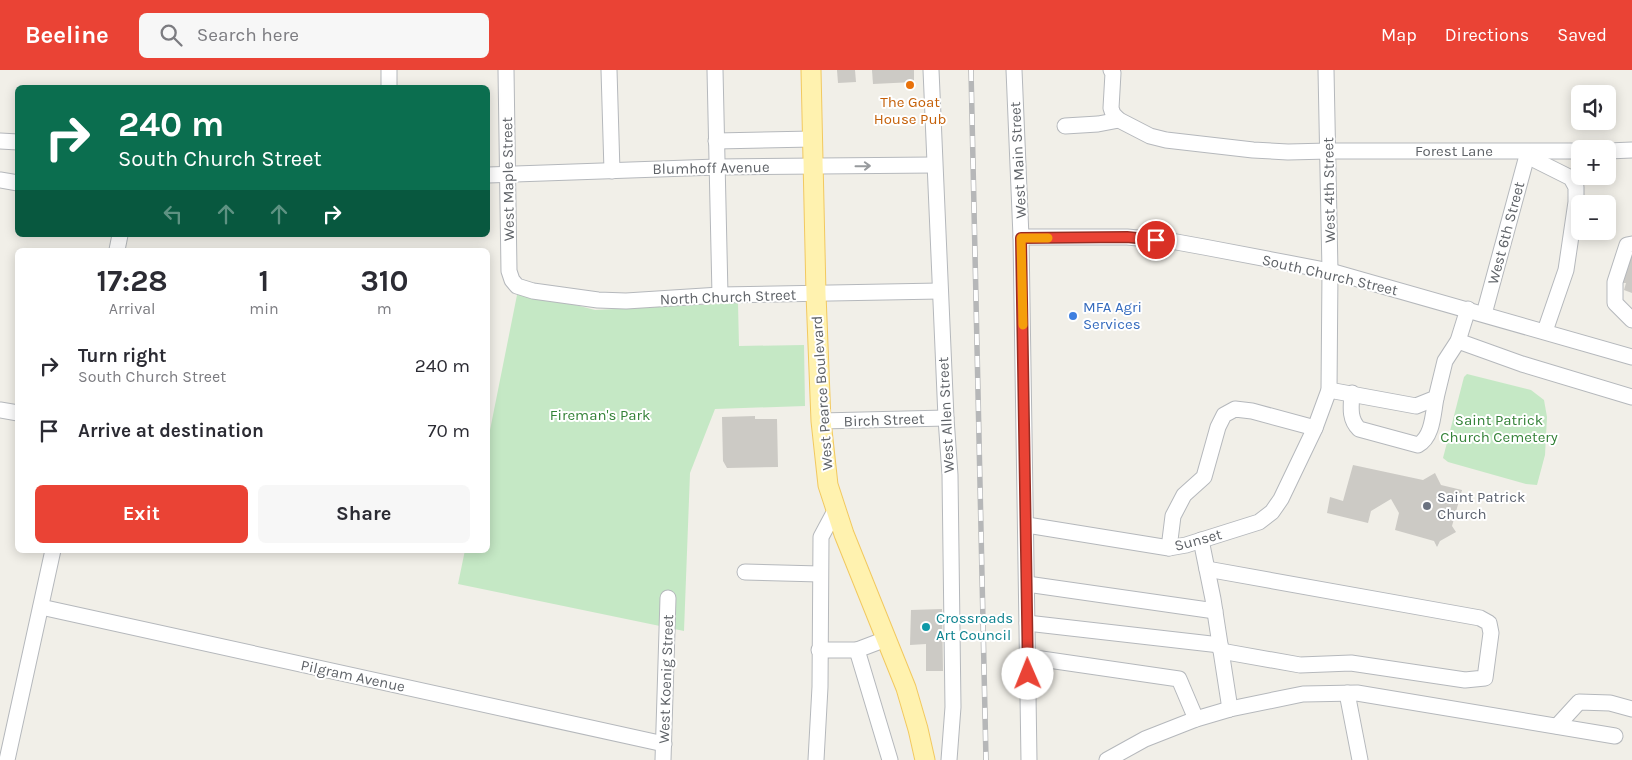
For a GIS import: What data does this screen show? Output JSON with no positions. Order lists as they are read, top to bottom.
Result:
{
  "streets": {
    "main road": ["West Pearce Boulevard"],
    "street": [
      "Forest Lane",
      "West Main Street",
      "Blumhoff Avenue",
      "West Maple Street",
      "West 4th Street",
      "West 6th Street",
      "South Church Street",
      "North Church Street",
      "West Allen Street",
      "Birch Street",
      "Sunset",
      "Pilgram Avenue",
      "West Koenig Street"
    ]
  },
  "crossings": [
    ["Forest Lane", "West 4th Street"],
    ["Forest Lane", "West 6th Street"],
    ["West Main Street", "South Church Street"],
    ["West Main Street", "Sunset"],
    ["Blumhoff Avenue", "West Maple Street"],
    ["Blumhoff Avenue", "West Pearce Boulevard"],
    ["Blumhoff Avenue", "West Allen Street"],
    ["West Maple Street", "North Church Street"],
    ["West 4th Street", "South Church Street"],
    ["West 4th Street", "Sunset"],
    ["West 6th Street", "South Church Street"],
    ["North Church Street", "West Pearce Boulevard"],
    ["North Church Street", "West Allen Street"],
    ["West Pearce Boulevard", "Birch Street"],
    ["West Allen Street", "Birch Street"],
    ["Pilgram Avenue", "West Koenig Street"]
  ],
  "parks": ["Fireman's Park", "Saint Patrick Church Cemetery"],
  "places": [
    "The Goat House Pub",
    "MFA Agri Services",
    "Saint Patrick Church",
    "Crossroads Art Council"
  ],
  "page": {
    "header": "Beeline",
    "search": "Search here",
    "nav": ["Map", "Directions", "Saved"],
    "map_buttons": ["+", "−"],
    "turn": ["240 m", "South Church Street"],
    "eta": [
      "17:28",
      "Arrival",
      "1",
      "min",
      "310",
      "m"
    ],
    "list": [
      {
        "name": "Turn right",
        "note": "South Church Street",
        "value": "240 m"
      },
      {
        "name": "Arrive at destination",
        "value": "70 m"
      }
    ],
    "buttons": ["Exit", "Share"]
  }
}
